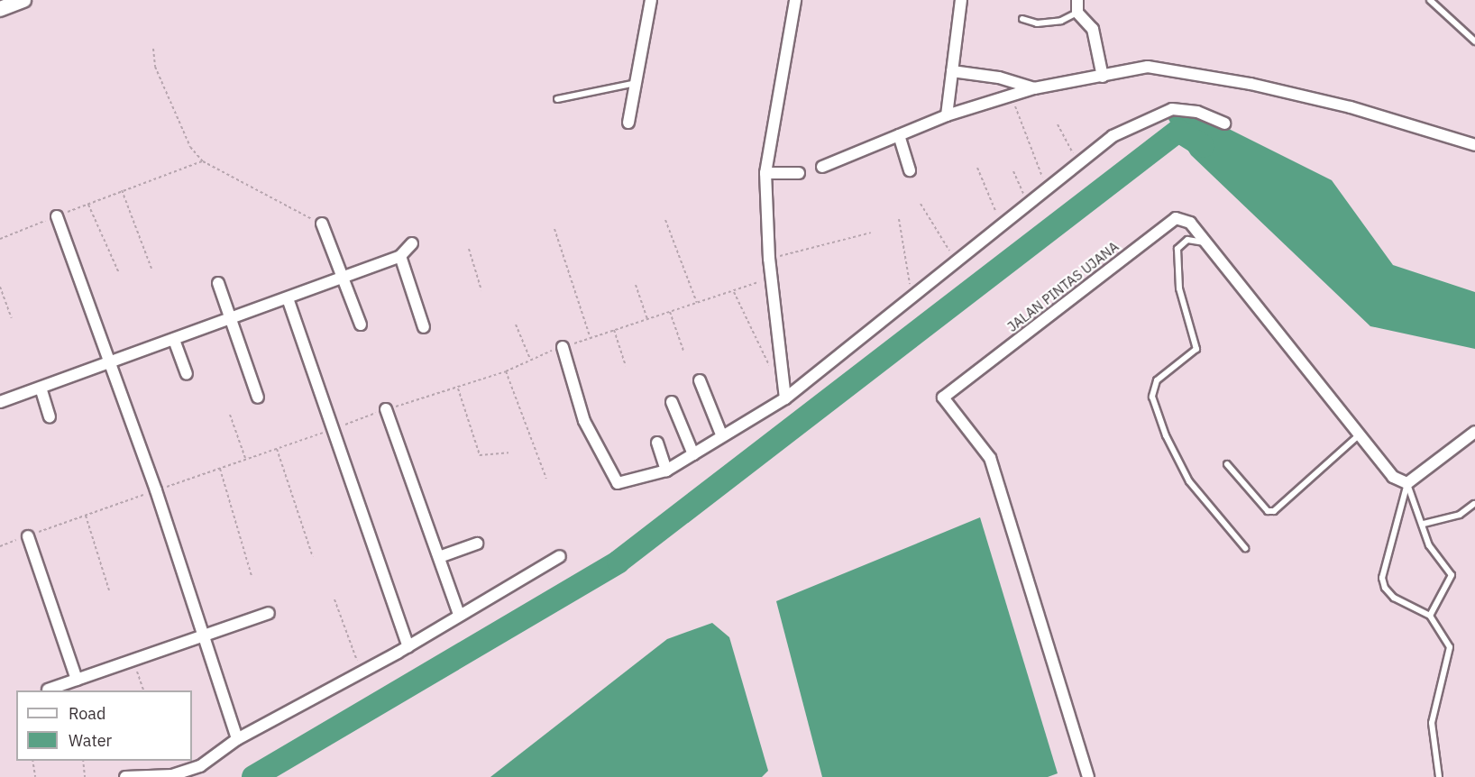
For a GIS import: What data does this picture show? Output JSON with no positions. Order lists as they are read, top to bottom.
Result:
{
  "streets": {
    "street": ["JALAN PINTAS UJANA"]
  },
  "legend": ["Road", "Water"]
}
